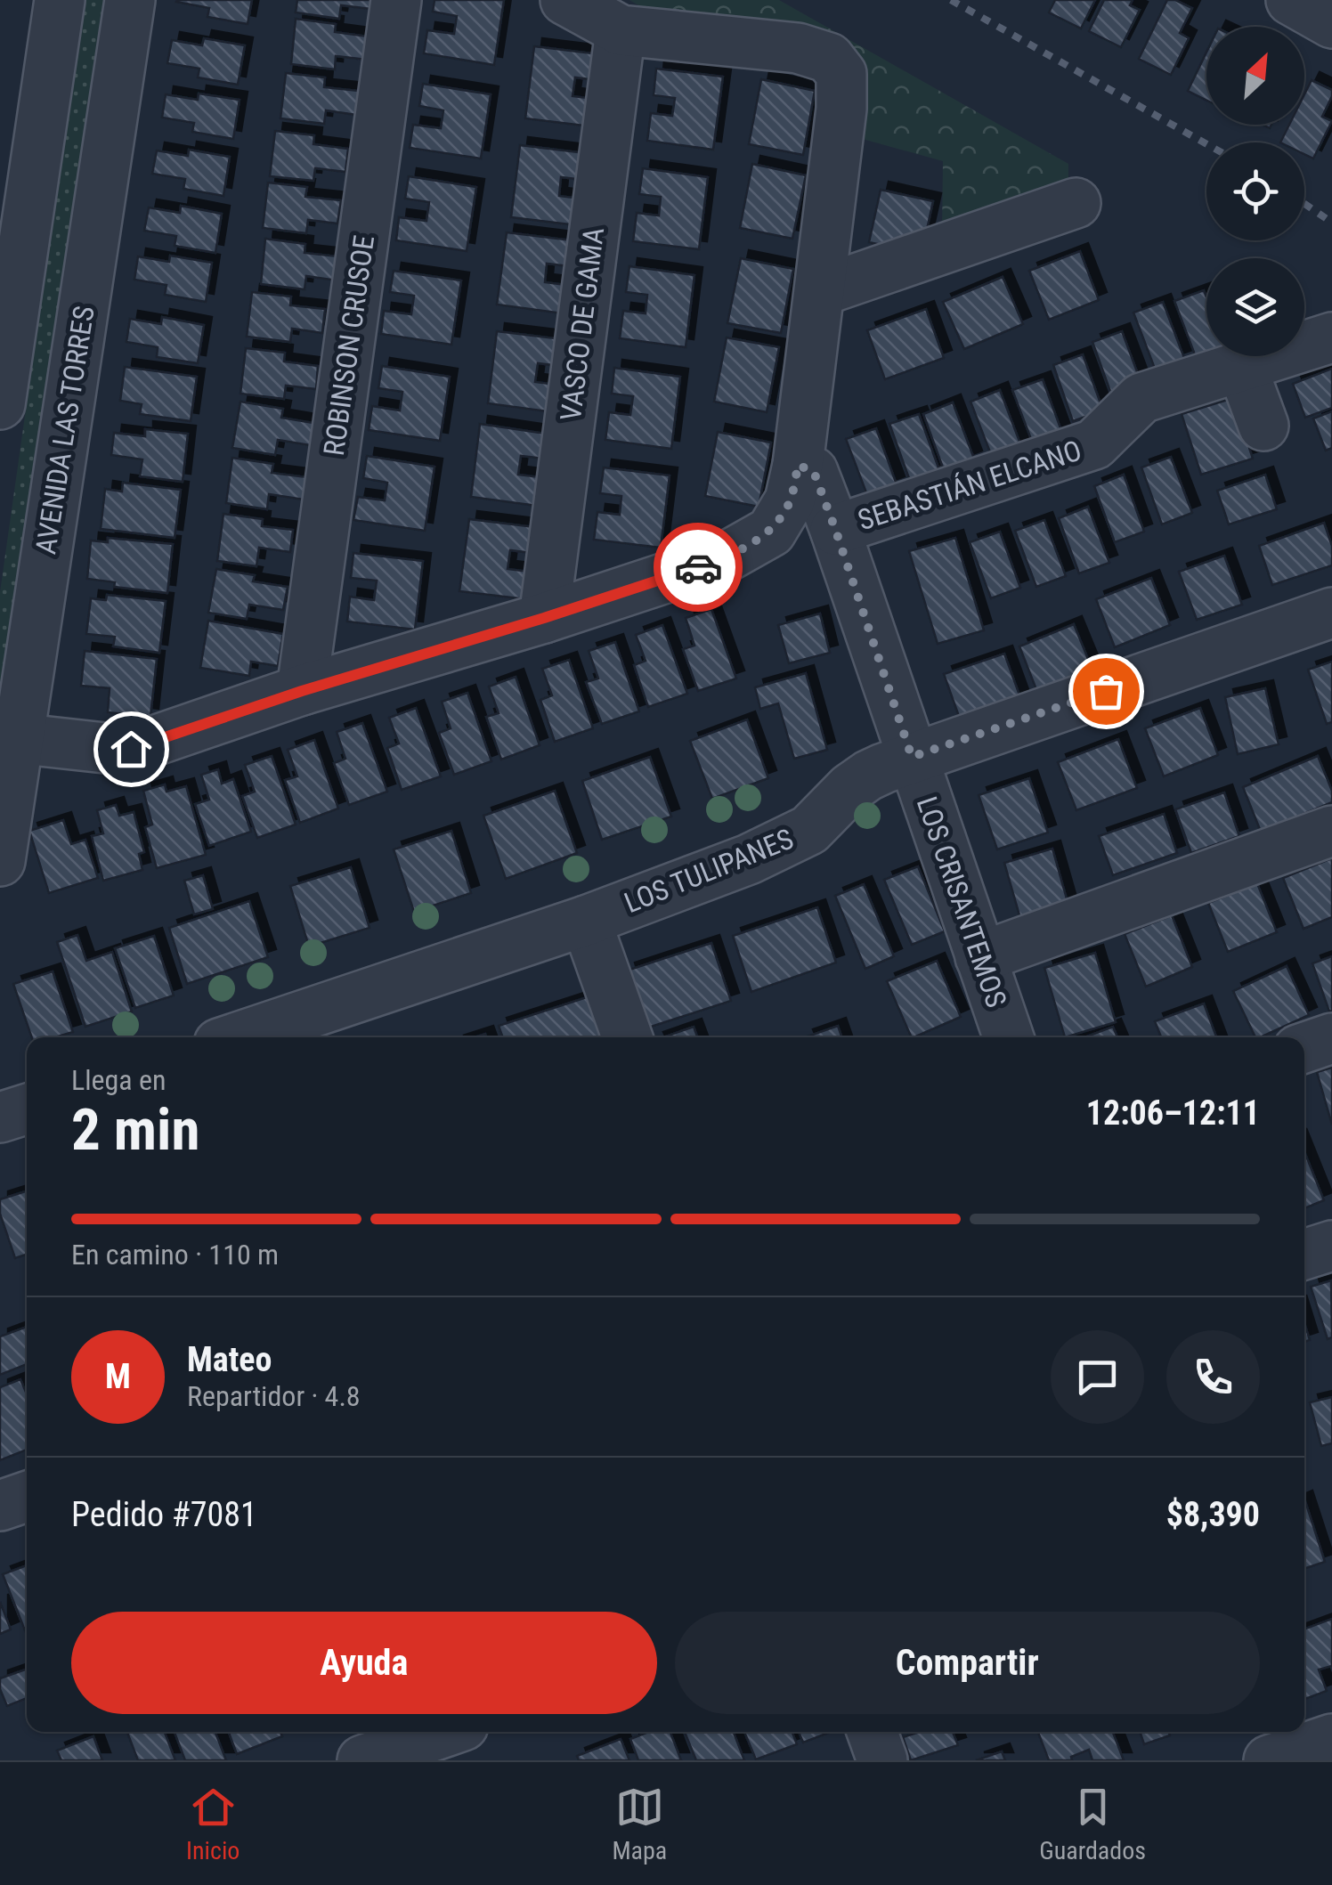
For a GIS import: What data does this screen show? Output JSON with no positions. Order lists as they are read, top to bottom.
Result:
{
  "streets": {
    "street": [
      "VASCO DE GAMA",
      "ROBINSON CRUSOE",
      "AVENIDA LAS TORRES",
      "SEBASTIÁN ELCANO",
      "LOS TULIPANES",
      "LOS CRISANTEMOS"
    ]
  },
  "crossings": [
    ["SEBASTIÁN ELCANO", "LOS CRISANTEMOS"],
    ["LOS TULIPANES", "LOS CRISANTEMOS"]
  ],
  "north": "top right",
  "page": {
    "heading": ["2 min", "Llega en", "12:06–12:11"],
    "panel": [
      "Mateo",
      "Repartidor · 4.8",
      "Pedido #7081",
      "$8,390"
    ],
    "bar": "En camino · 110 m",
    "round": "M",
    "buttons": ["Ayuda", "Compartir"],
    "tabs": ["Inicio", "Mapa", "Guardados"]
  }
}
